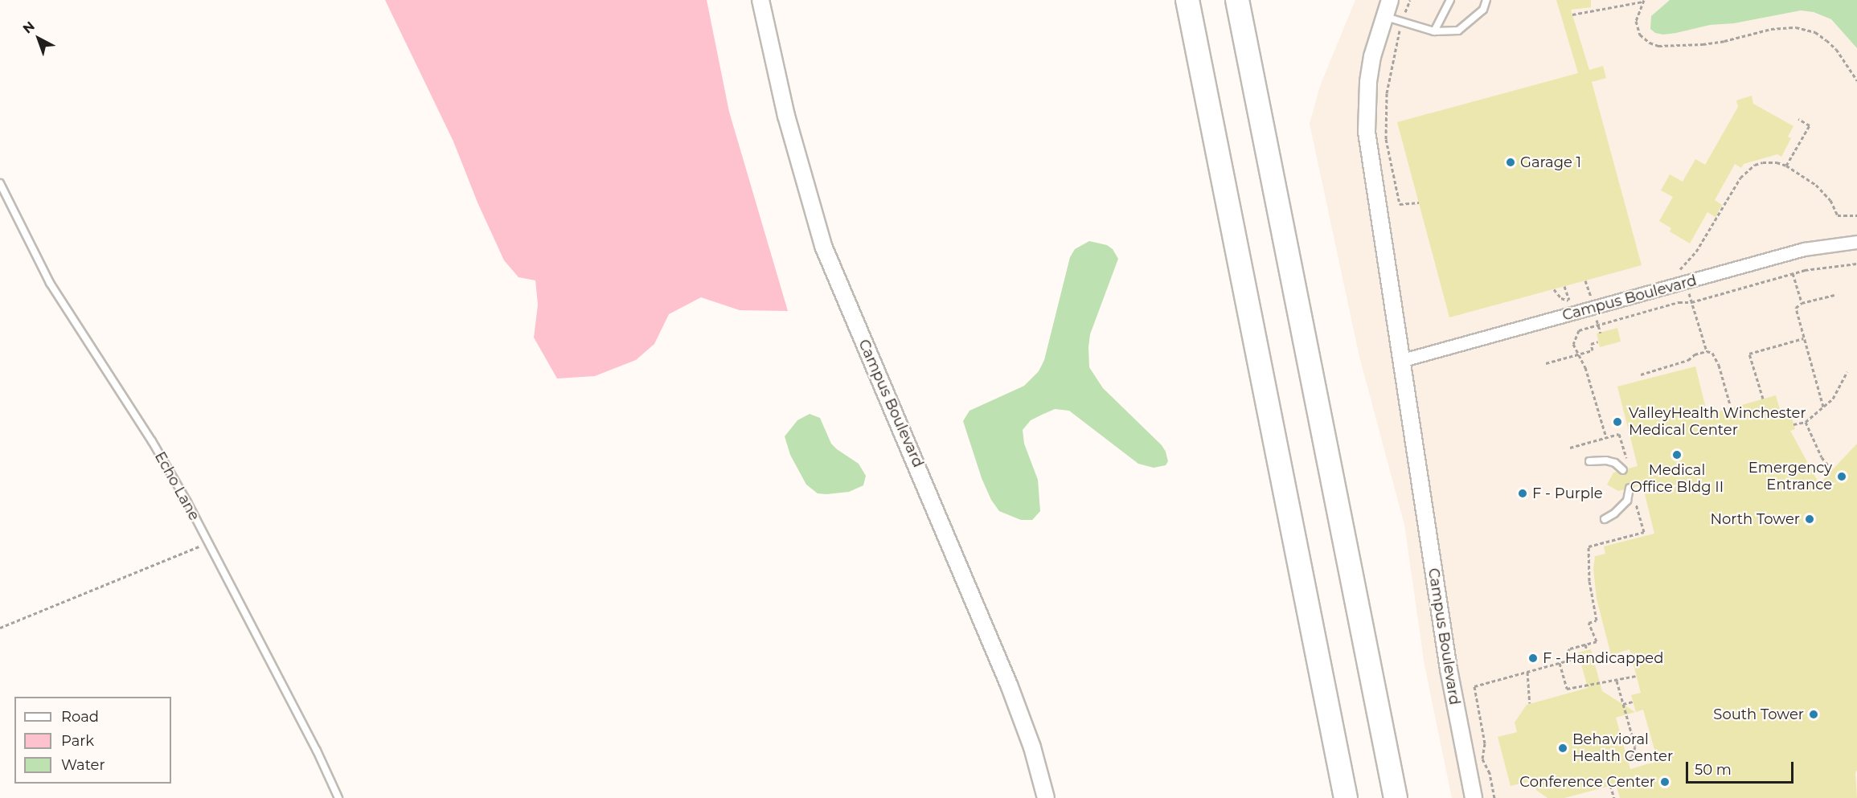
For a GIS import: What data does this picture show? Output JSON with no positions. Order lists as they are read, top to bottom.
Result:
{
  "streets": {
    "street": ["Campus Boulevard"],
    "lane": ["Echo Lane"]
  },
  "places": [
    "Garage 1",
    "ValleyHealth Winchester Medical Center",
    "Medical Office Bldg II",
    "Emergency Entrance",
    "F - Purple",
    "North Tower",
    "F - Handicapped",
    "South Tower",
    "Behavioral Health Center",
    "Conference Center"
  ],
  "legend": ["Road", "Park", "Water"],
  "scale_bar": "50 m",
  "north": "top left"
}
